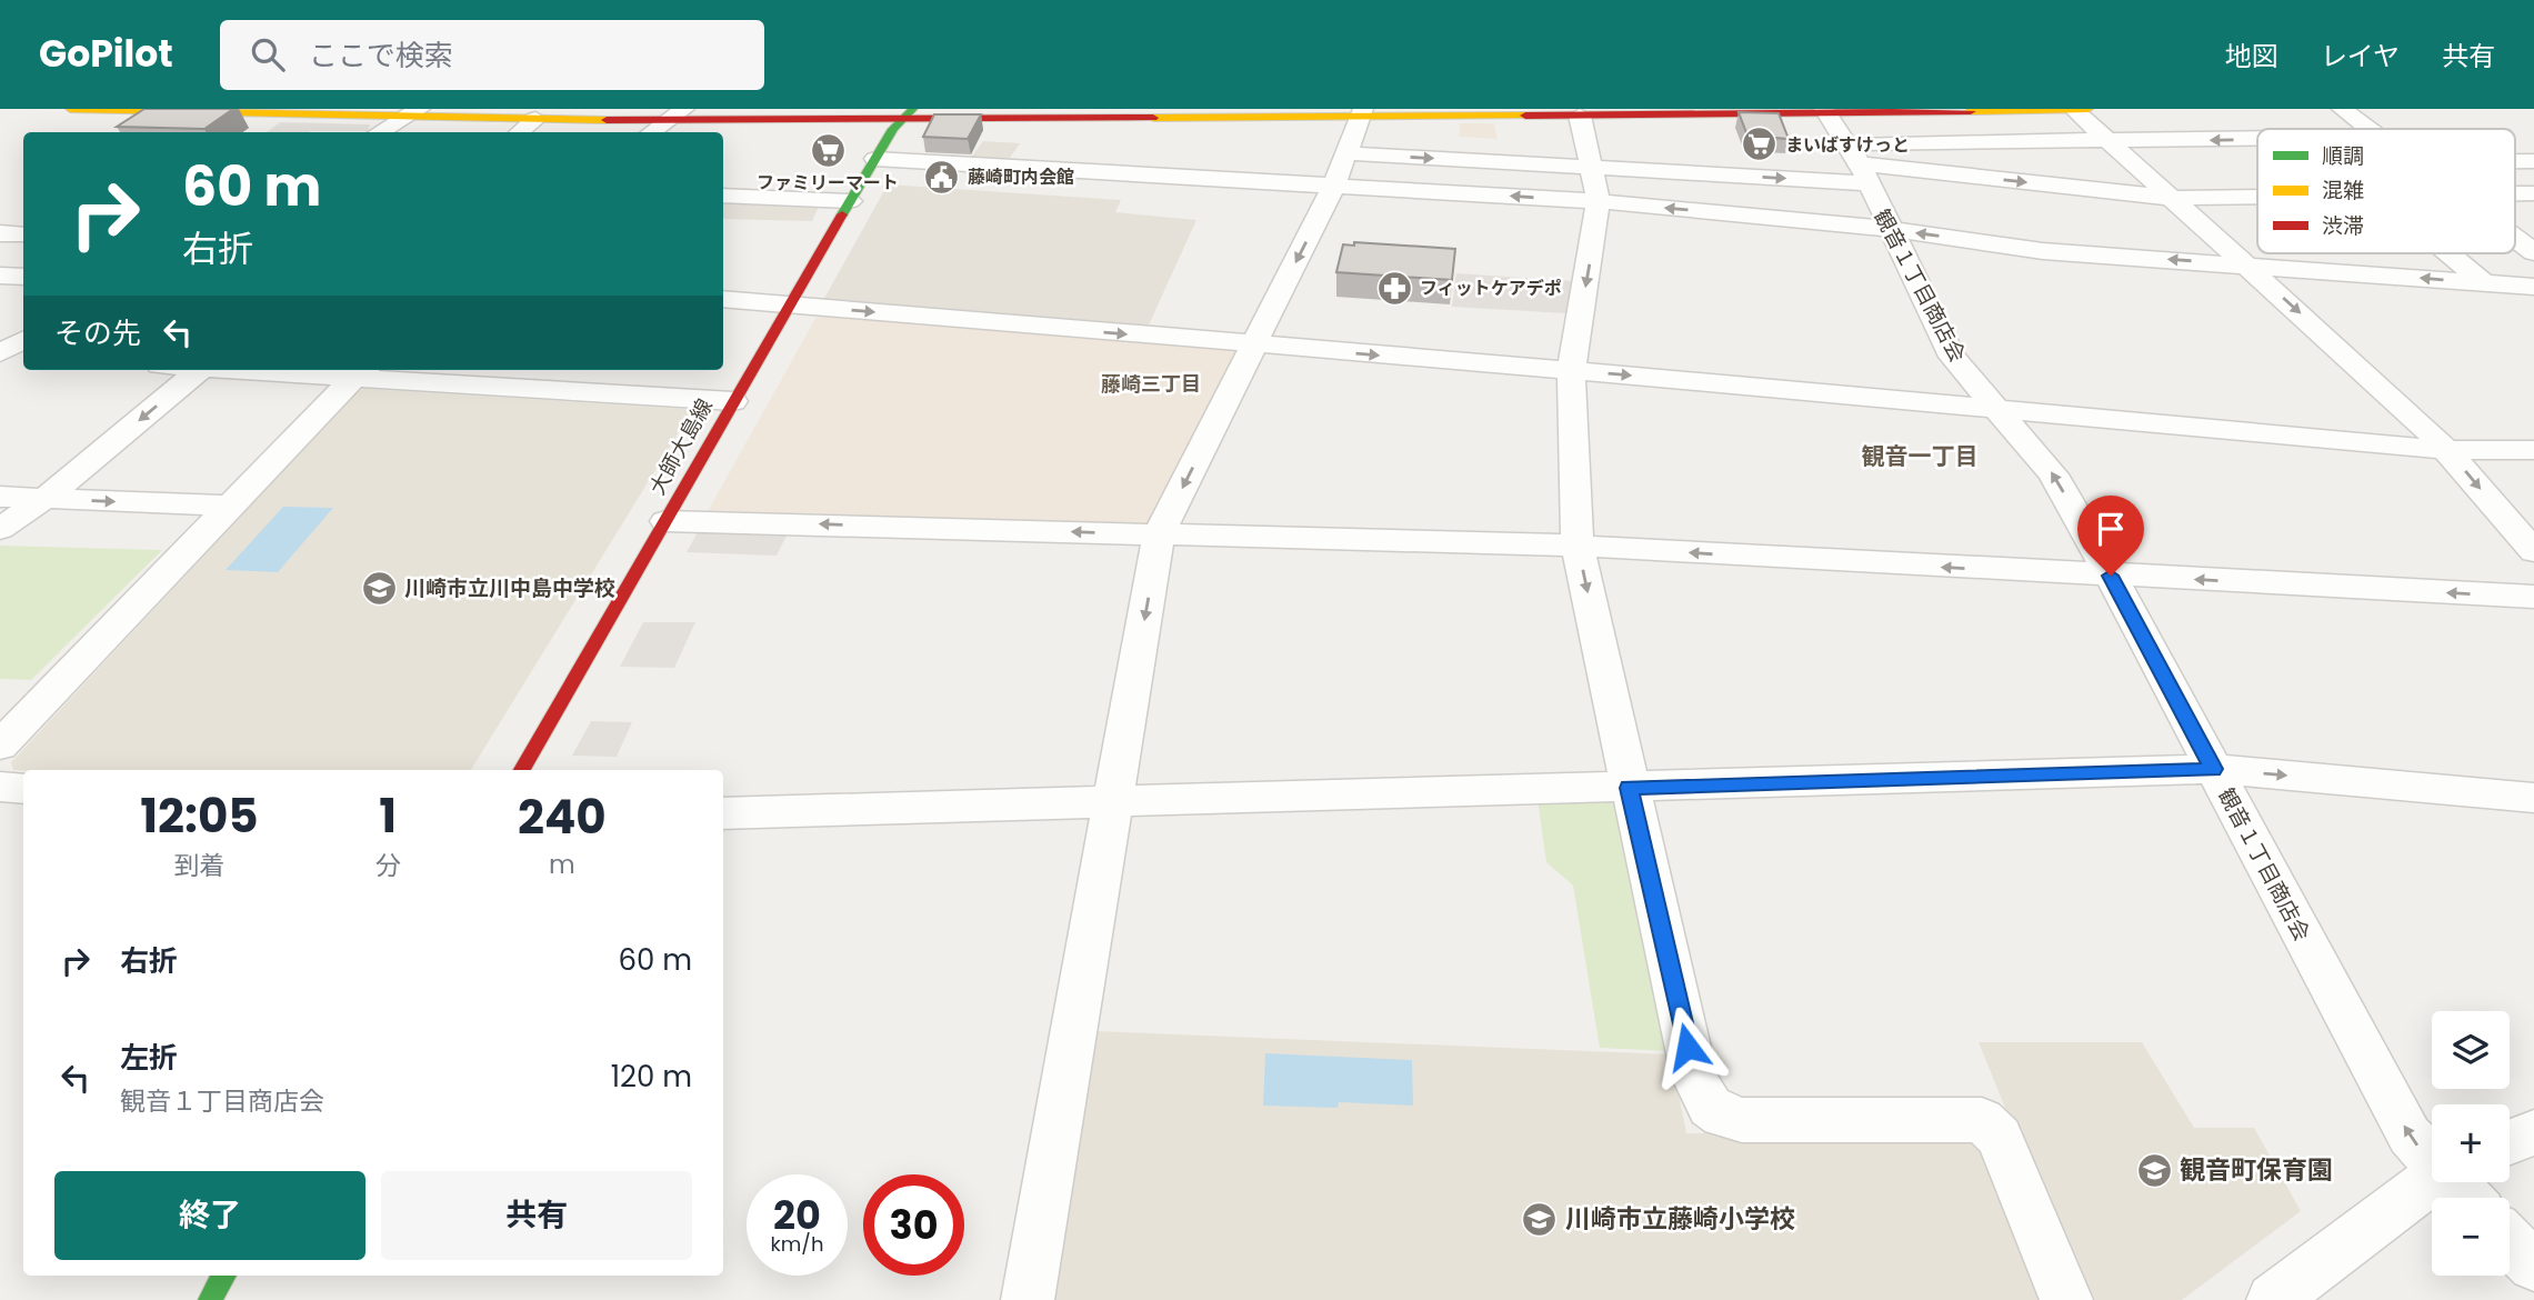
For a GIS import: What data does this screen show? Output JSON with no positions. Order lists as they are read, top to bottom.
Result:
{
  "streets": {
    "main road": ["大師大島線"],
    "street": ["観音１丁目商店会"]
  },
  "districts": ["藤崎三丁目", "観音一丁目"],
  "places": {
    "supermarket": ["まいばすけっと", "ファミリーマート"],
    "public building": ["藤崎町内会館"],
    "pharmacy": ["フィットケアデポ"],
    "school or university": ["川崎市立川中島中学校", "観音町保育園", "川崎市立藤崎小学校"]
  },
  "legend": ["順調", "混雑", "渋滞"],
  "page": {
    "header": "GoPilot",
    "search": "ここで検索",
    "nav": ["地図", "レイヤ", "共有"],
    "turn": ["60 m", "右折"],
    "then": "その先",
    "eta": [
      "12:05",
      "到着",
      "1",
      "分",
      "240",
      "m"
    ],
    "list": [
      {
        "name": "右折",
        "value": "60 m"
      },
      {
        "name": "左折",
        "note": "観音１丁目商店会",
        "value": "120 m"
      }
    ],
    "map_buttons": ["+", "−"],
    "buttons": ["終了", "共有"],
    "speed": "20 km/h",
    "limit": "30"
  }
}
